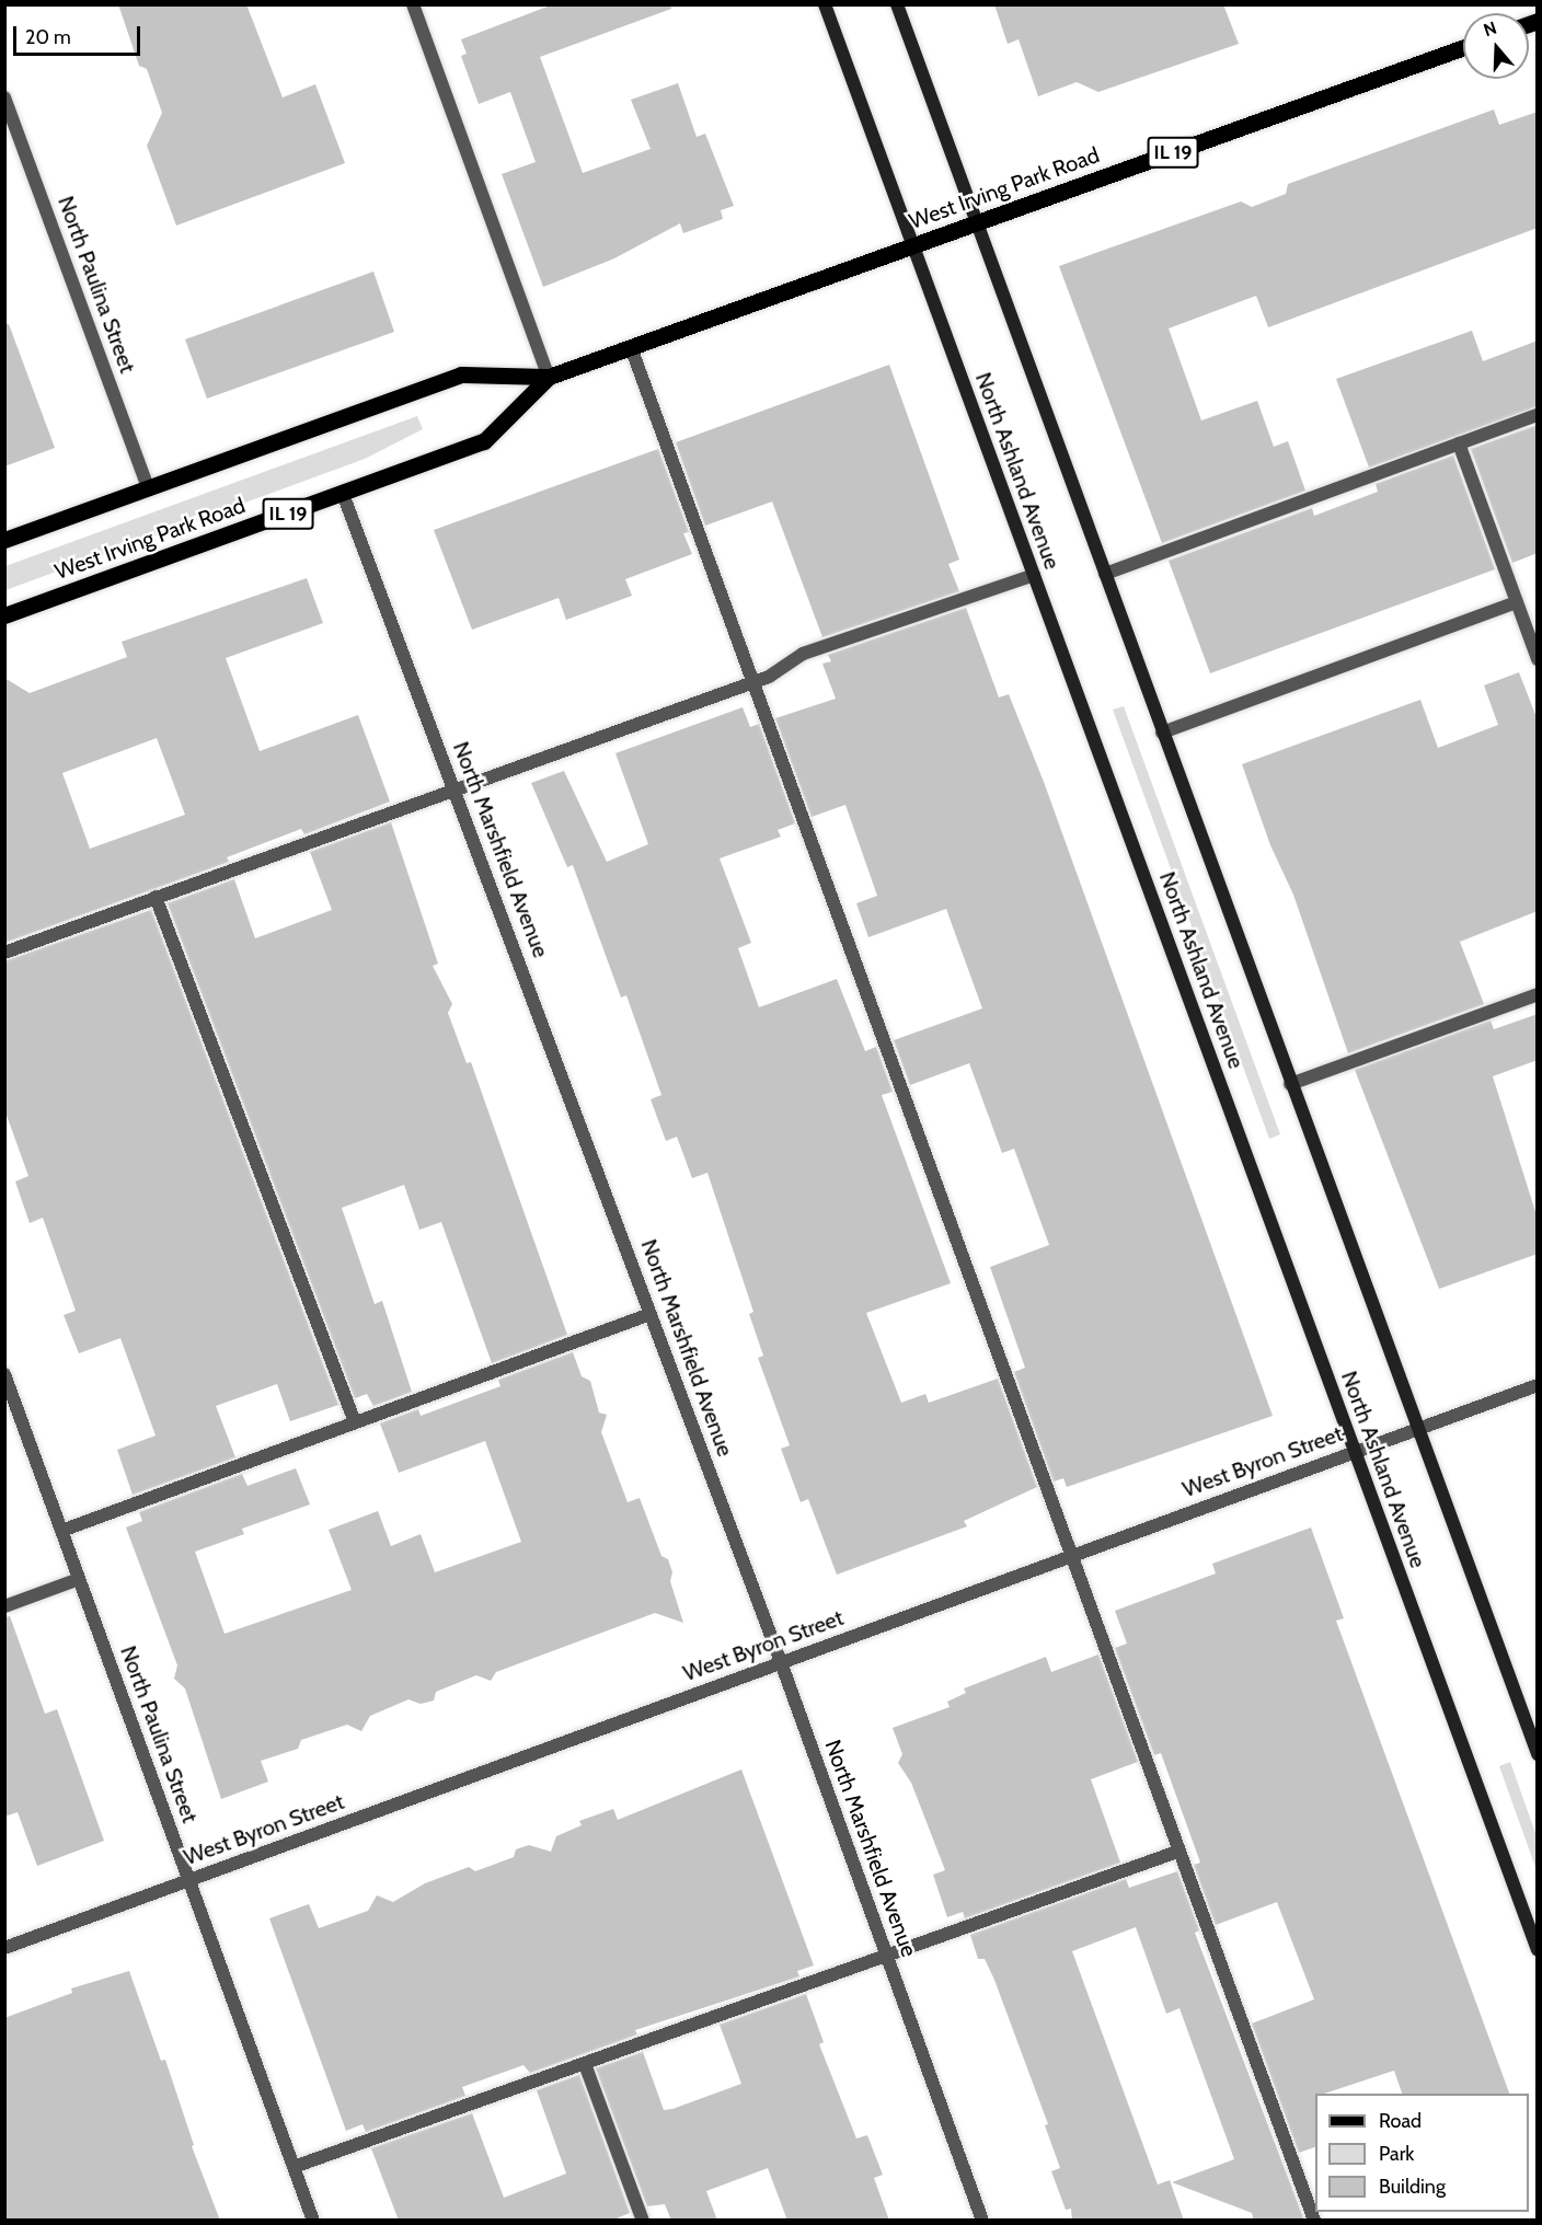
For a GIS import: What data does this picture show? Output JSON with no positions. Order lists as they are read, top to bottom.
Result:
{
  "streets": {
    "main road": ["IL 19", "West Irving Park Road", "North Ashland Avenue"],
    "street": ["North Paulina Street", "North Marshfield Avenue", "West Byron Street"]
  },
  "crossings": [
    ["West Irving Park Road", "North Paulina Street"],
    ["West Irving Park Road", "North Ashland Avenue"],
    ["West Irving Park Road", "North Marshfield Avenue"],
    ["North Paulina Street", "West Byron Street"],
    ["North Ashland Avenue", "West Byron Street"],
    ["North Marshfield Avenue", "West Byron Street"]
  ],
  "legend": ["Road", "Park", "Building"],
  "scale_bar": "20 m",
  "north": "top"
}
